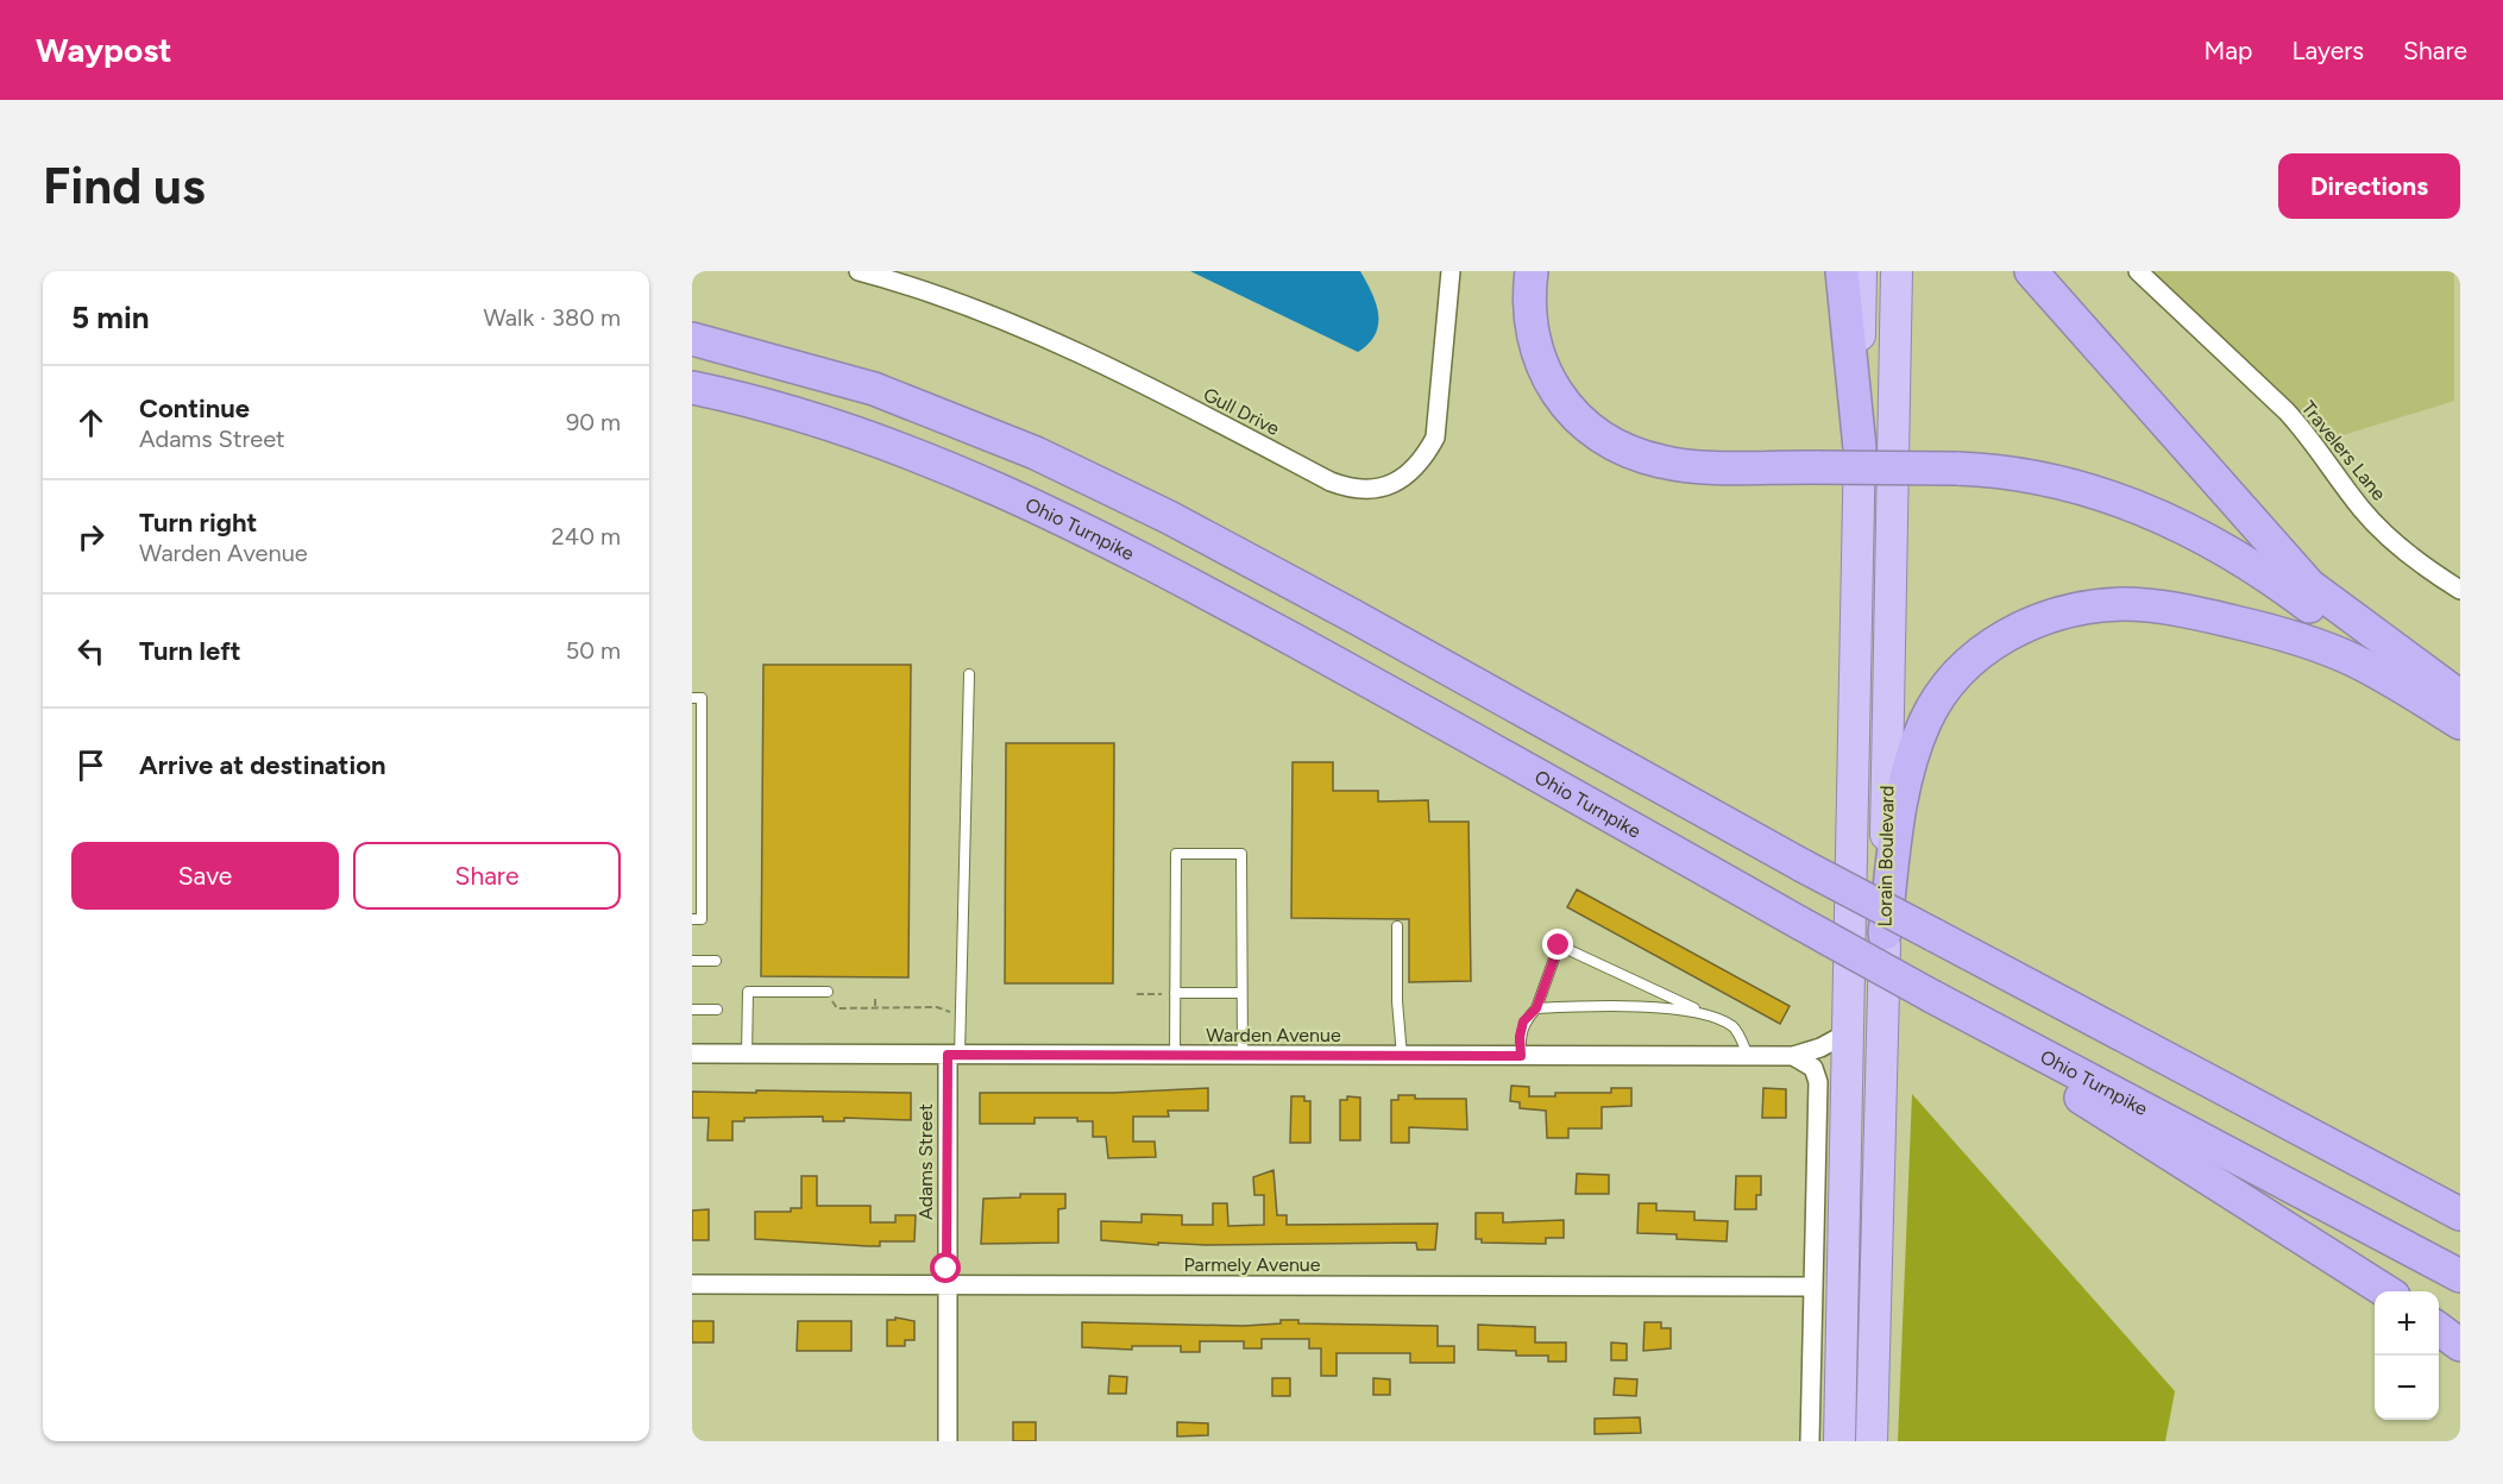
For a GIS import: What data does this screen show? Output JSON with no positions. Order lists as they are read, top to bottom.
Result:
{
  "streets": {
    "highway": ["Ohio Turnpike", "Lorain Boulevard"],
    "street": [
      "Gull Drive",
      "Travelers Lane",
      "Warden Avenue",
      "Adams Street",
      "Parmely Avenue"
    ]
  },
  "crossings": [
    ["Lorain Boulevard", "Warden Avenue"],
    ["Warden Avenue", "Adams Street"],
    ["Adams Street", "Parmely Avenue"]
  ],
  "page": {
    "header": "Waypost",
    "nav": ["Map", "Layers", "Share"],
    "buttons": [
      "Directions",
      ["Save", "Share"]
    ],
    "title": "Find us",
    "heading": ["5 min", "Walk · 380 m"],
    "list": [
      ["Continue", "Adams Street", "90 m"],
      ["Turn right", "Warden Avenue", "240 m"],
      ["Turn left", "50 m"],
      "Arrive at destination"
    ],
    "map_buttons": ["+", "−"]
  }
}
